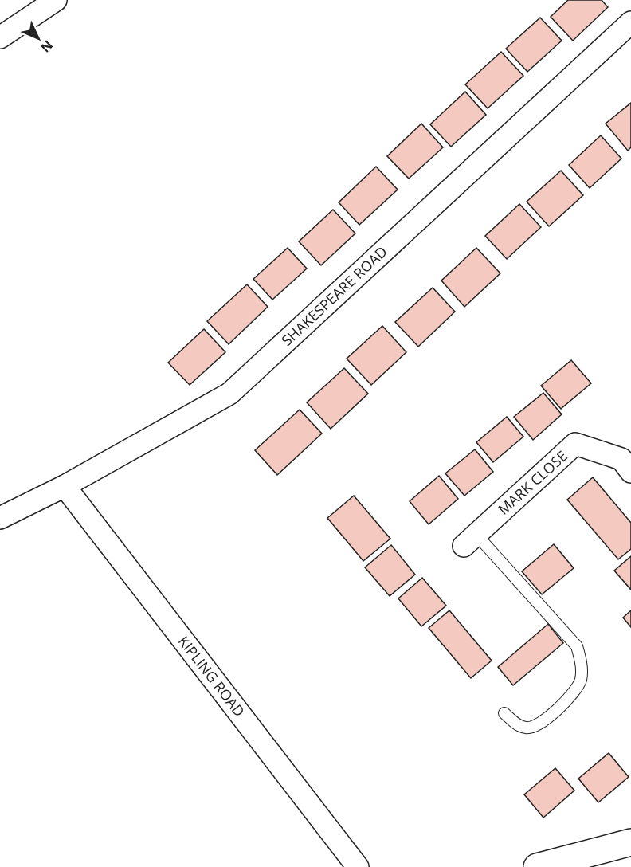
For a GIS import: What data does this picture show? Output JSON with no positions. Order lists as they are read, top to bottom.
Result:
{
  "streets": {
    "street": ["SHAKESPEARE ROAD", "MARK CLOSE", "KIPLING ROAD"]
  },
  "crossings": [
    ["SHAKESPEARE ROAD", "KIPLING ROAD"]
  ],
  "north": "bottom right"
}
